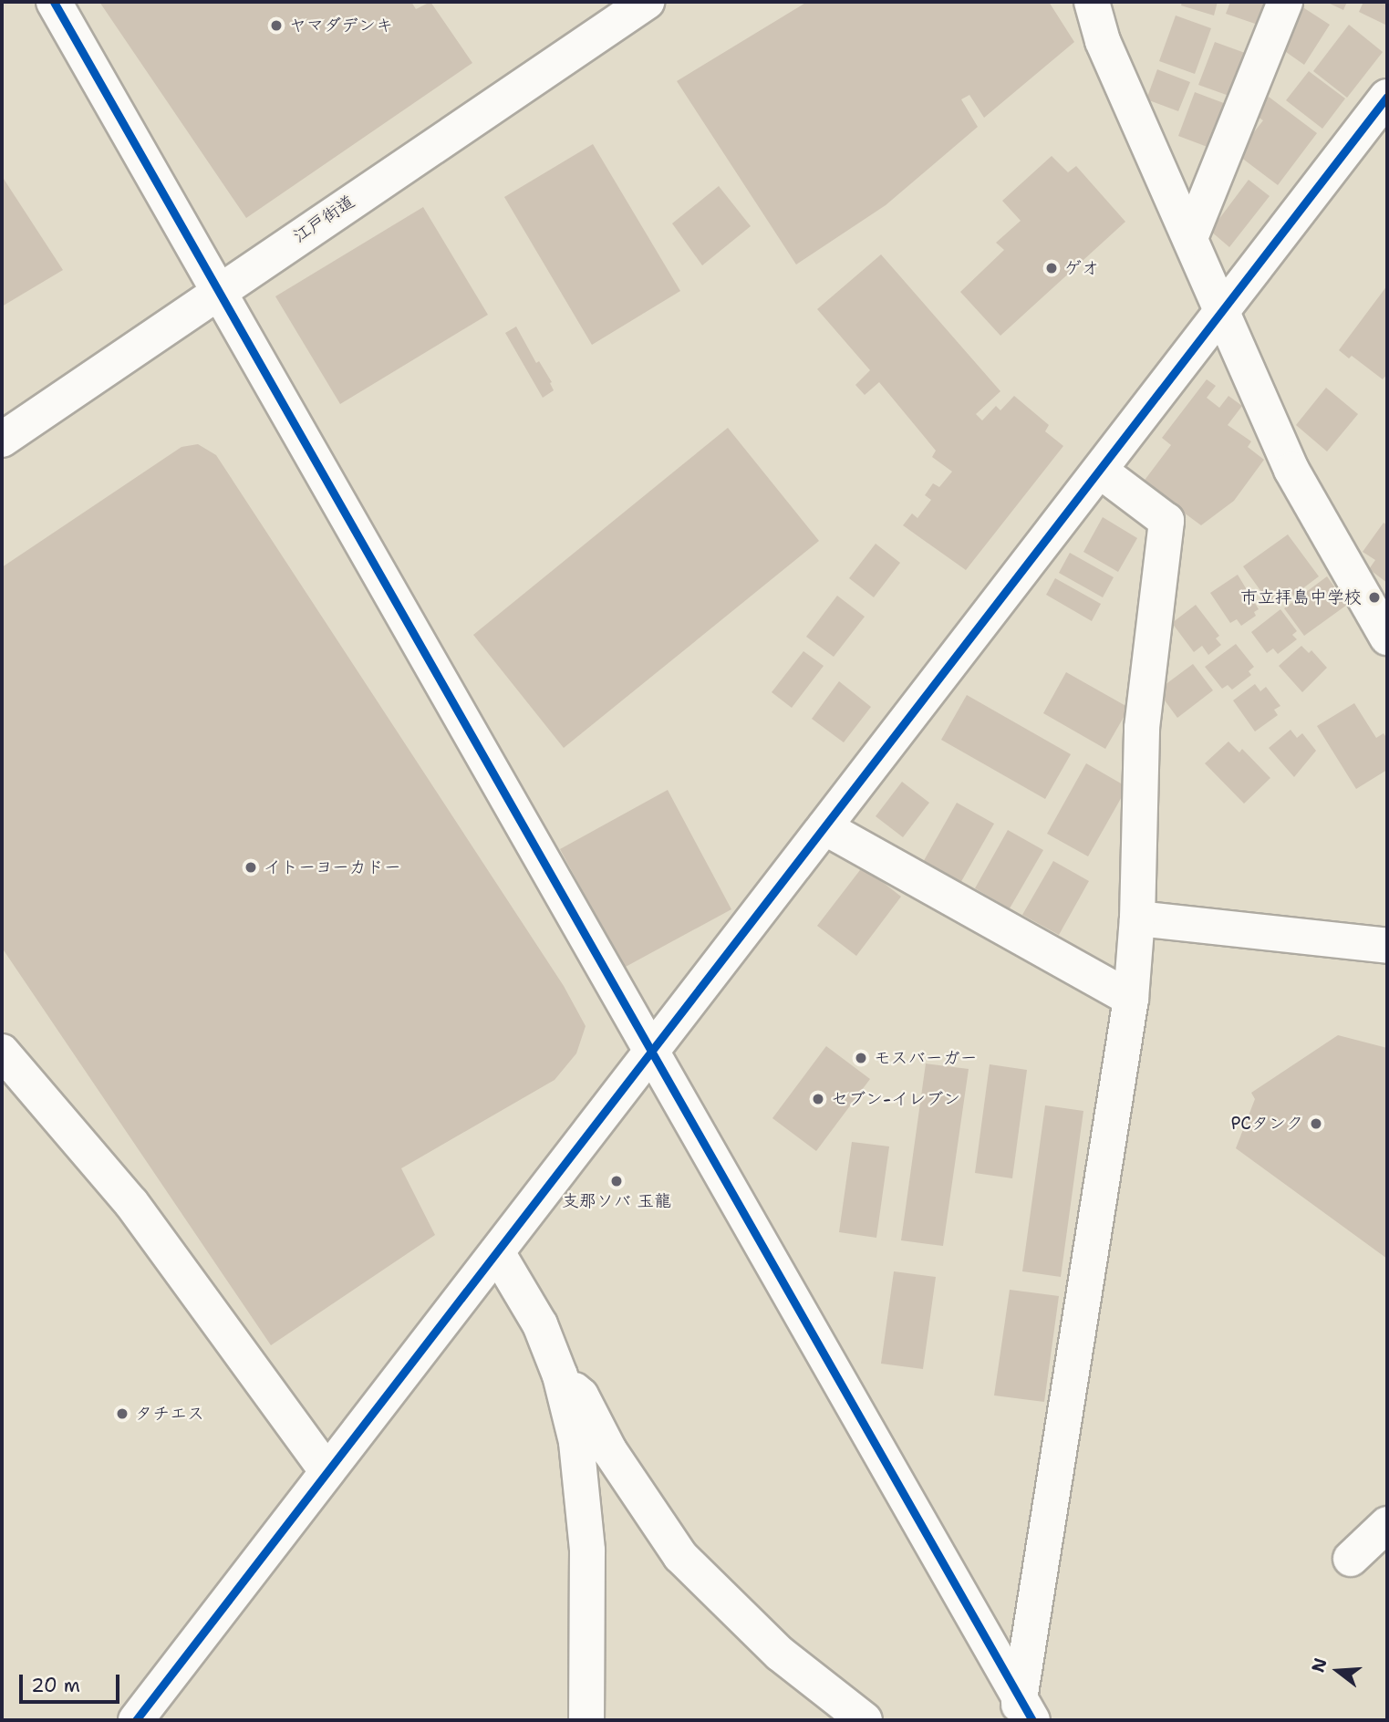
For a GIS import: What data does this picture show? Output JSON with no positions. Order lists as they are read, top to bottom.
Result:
{
  "streets": {
    "street": ["江戸街道"]
  },
  "places": [
    "ヤマダデンキ",
    "ゲオ",
    "市立拝島中学校",
    "イトーヨーカドー",
    "モスバーガー",
    "セブン-イレブン",
    "PCタンク",
    "支那ソバ 玉龍",
    "タチエス"
  ],
  "scale_bar": "20 m",
  "north": "left"
}
